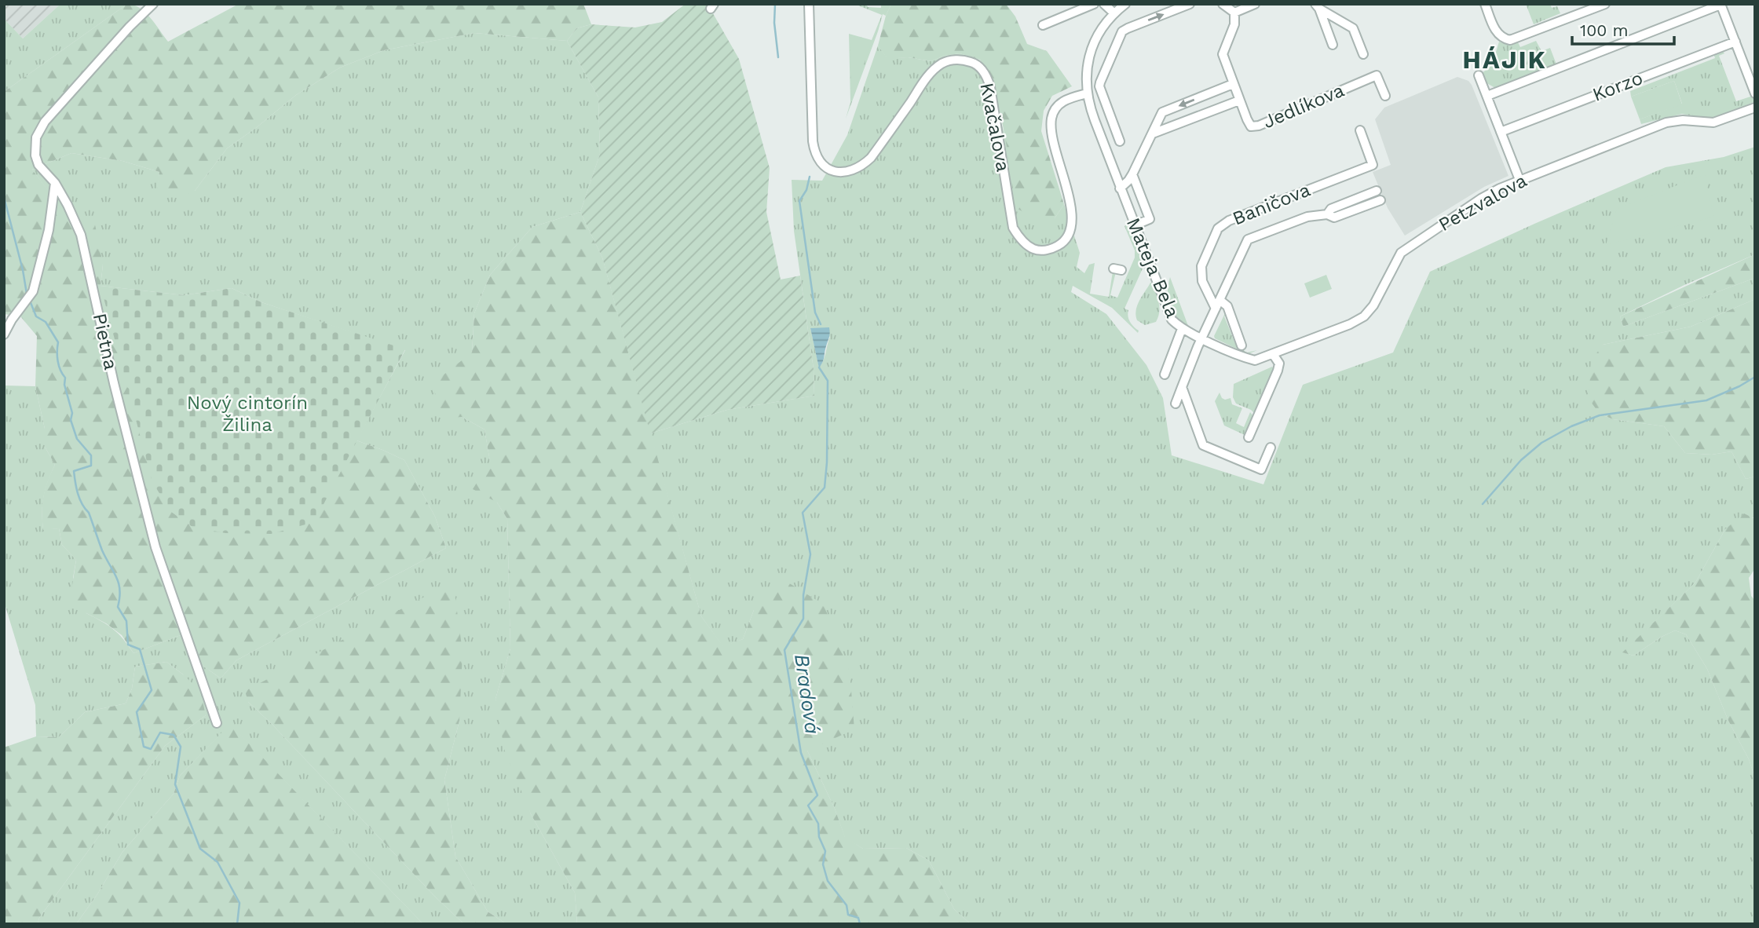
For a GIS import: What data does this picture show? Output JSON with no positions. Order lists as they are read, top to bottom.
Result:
{
  "streets": {
    "street": [
      "Korzo",
      "Jedlíkova",
      "Kvačalova",
      "Petzvalova",
      "Baničova",
      "Mateja Bela",
      "Pietna"
    ]
  },
  "crossings": [
    ["Kvačalova", "Mateja Bela"],
    ["Petzvalova", "Mateja Bela"],
    ["Baničova", "Mateja Bela"]
  ],
  "districts": ["HÁJIK"],
  "water": ["Bradová"],
  "parks": ["Nový cintorín Žilina"],
  "scale_bar": "100 m"
}
